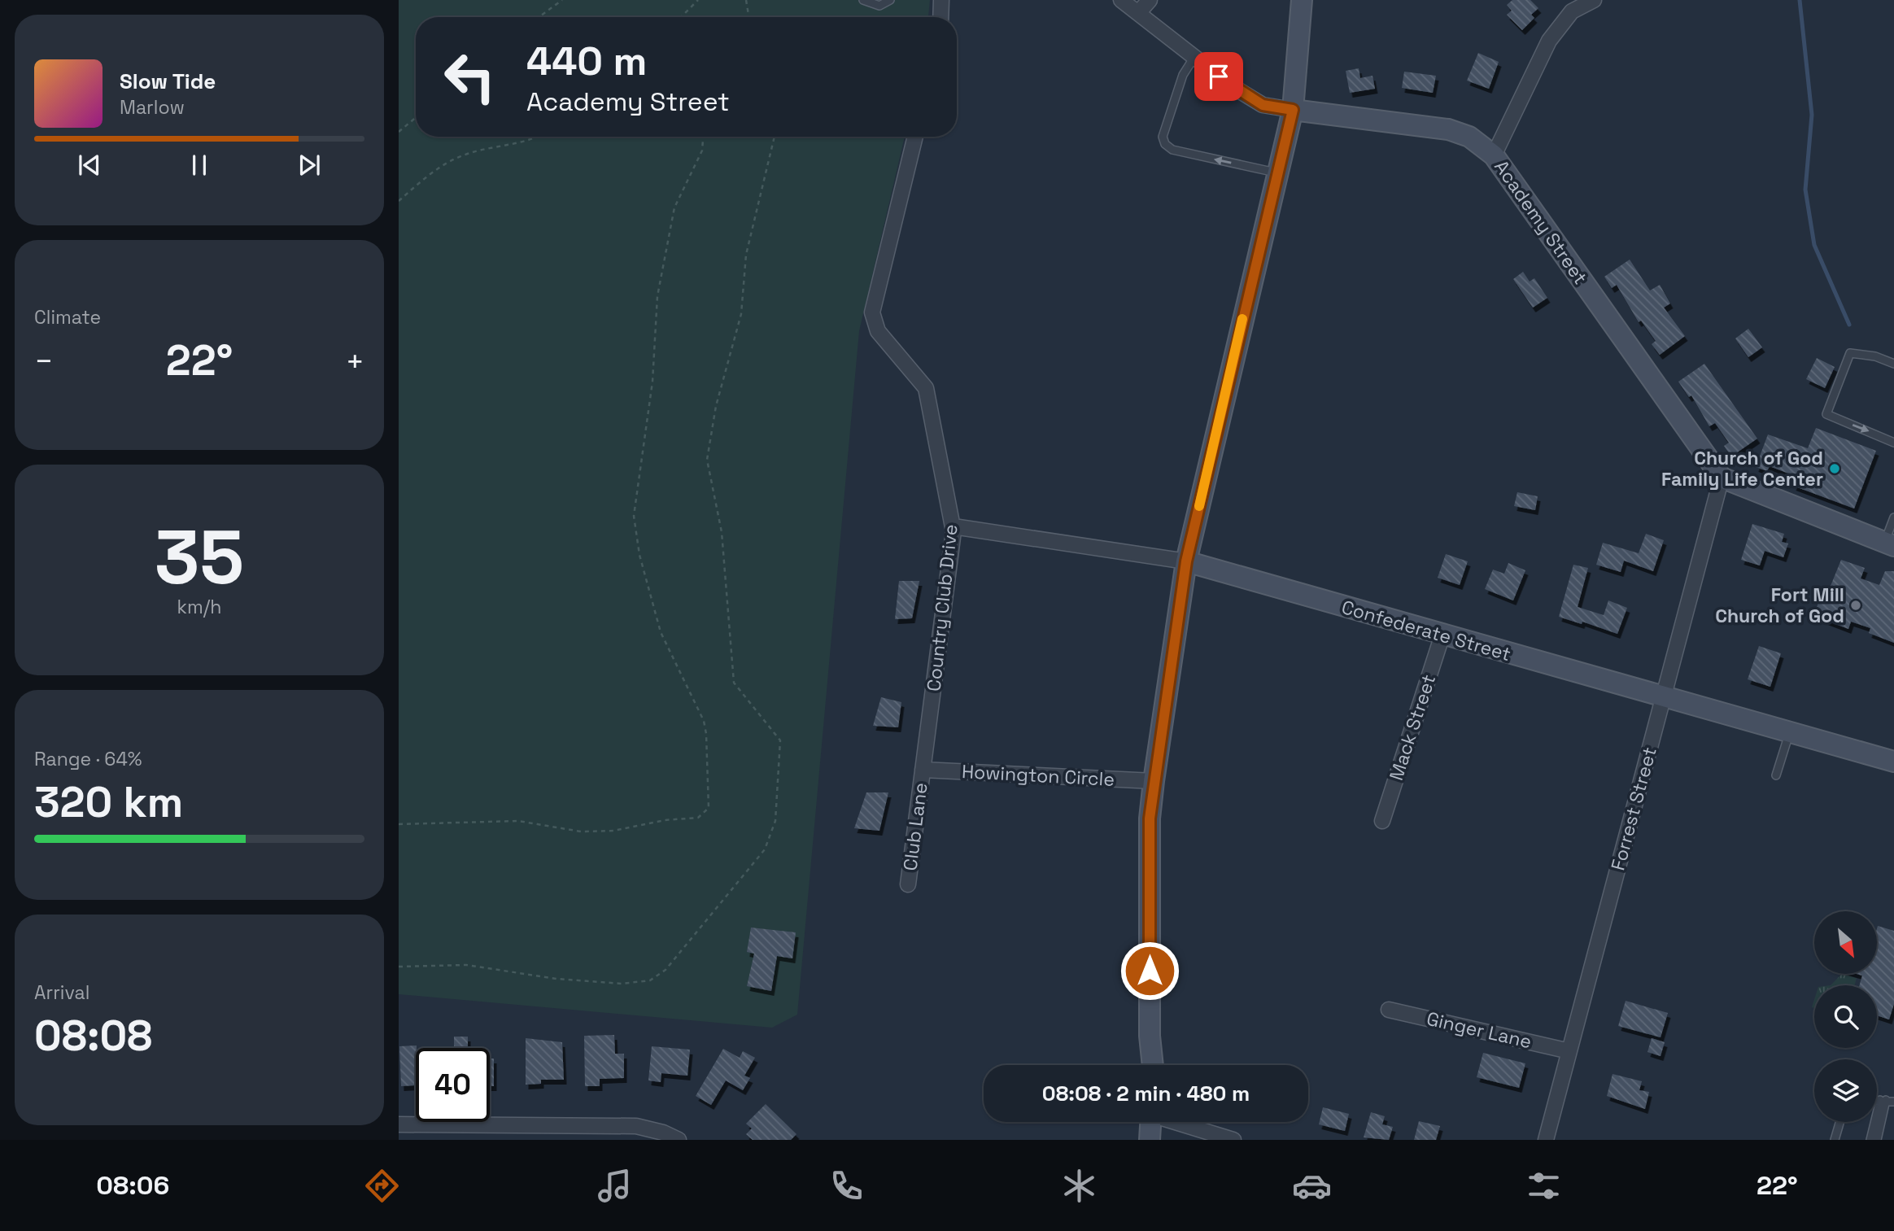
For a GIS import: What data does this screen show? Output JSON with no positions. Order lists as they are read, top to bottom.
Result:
{
  "streets": {
    "street": [
      "Academy Street",
      "Country Club Drive",
      "Confederate Street",
      "Mack Street",
      "Howington Circle",
      "Forrest Street",
      "Club Lane",
      "Ginger Lane"
    ]
  },
  "crossings": [
    ["Academy Street", "Forrest Street"],
    ["Country Club Drive", "Confederate Street"],
    ["Country Club Drive", "Howington Circle"],
    ["Country Club Drive", "Club Lane"],
    ["Confederate Street", "Mack Street"],
    ["Confederate Street", "Forrest Street"],
    ["Howington Circle", "Club Lane"],
    ["Forrest Street", "Ginger Lane"]
  ],
  "places": ["Church of God Family Life Center", "Fort Mill Church of God"],
  "north": "bottom right",
  "page": {
    "turn": ["440 m", "Academy Street"],
    "song": ["Slow Tide", "Marlow"],
    "tile": [
      "Climate",
      ["35", "km/h"],
      ["Range · 64%", "320 km"],
      ["Arrival", "08:08"]
    ],
    "heat": ["−", "22°", "+"],
    "limit": "40",
    "trip": "08:08 · 2 min · 480 m",
    "tabs": ["08:06", "22°"]
  }
}
